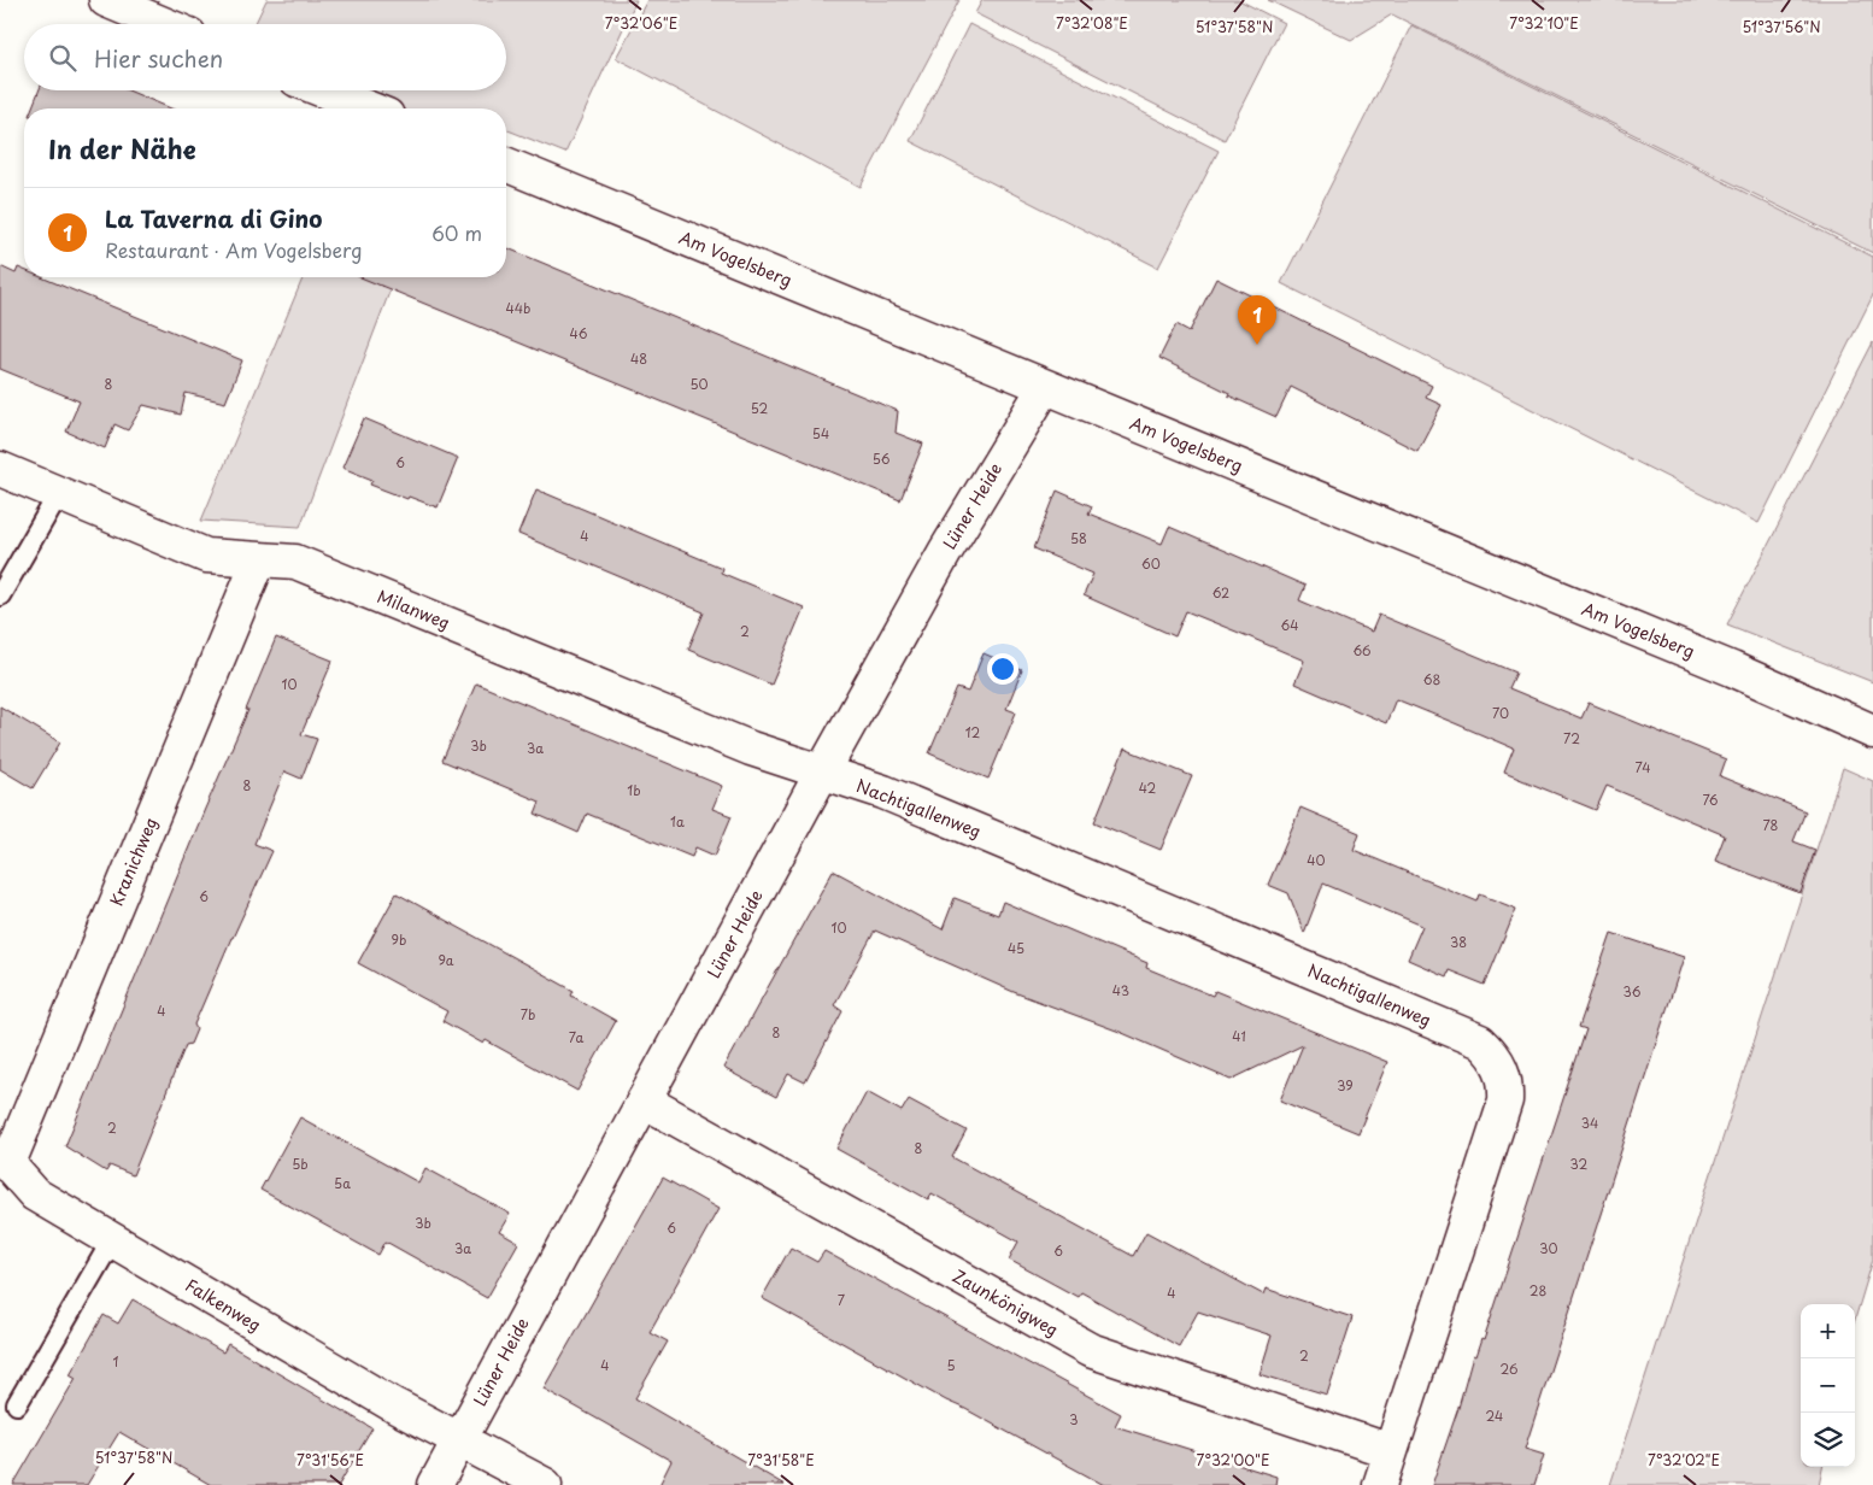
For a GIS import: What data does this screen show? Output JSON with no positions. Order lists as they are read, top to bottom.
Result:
{
  "streets": {
    "street": [
      "Am Vogelsberg",
      "Lüner Heide",
      "Milanweg",
      "Nachtigallenweg",
      "Kranichweg",
      "Zaunkönigweg",
      "Falkenweg"
    ]
  },
  "crossings": [
    ["Am Vogelsberg", "Lüner Heide"],
    ["Lüner Heide", "Milanweg"],
    ["Lüner Heide", "Nachtigallenweg"],
    ["Lüner Heide", "Zaunkönigweg"],
    ["Lüner Heide", "Falkenweg"],
    ["Milanweg", "Nachtigallenweg"],
    ["Milanweg", "Kranichweg"],
    ["Nachtigallenweg", "Zaunkönigweg"],
    ["Kranichweg", "Falkenweg"]
  ],
  "house_numbers": [
    "44b",
    "46",
    "48",
    "8",
    "50",
    "52",
    "54",
    "56",
    "6",
    "4",
    "58",
    "60",
    "62",
    "64",
    "2",
    "66",
    "68",
    "10",
    "70",
    "12",
    "72",
    "3b",
    "3a",
    "74",
    "8",
    "42",
    "1b",
    "76",
    "1a",
    "78",
    "40",
    "6",
    "10",
    "9b",
    "38",
    "45",
    "9a",
    "43",
    "36",
    "4",
    "7b",
    "8",
    "41",
    "7a",
    "39",
    "34",
    "2",
    "8",
    "5b",
    "32",
    "5a",
    "3b",
    "6",
    "3a",
    "30",
    "6",
    "28",
    "4",
    "7",
    "2",
    "1",
    "4",
    "5",
    "26",
    "24",
    "3"
  ],
  "page": {
    "search": "Hier suchen",
    "heading": "In der Nähe",
    "list": [
      {
        "mark": "1",
        "name": "La Taverna di Gino",
        "note": "Restaurant · Am Vogelsberg",
        "value": "60 m"
      }
    ],
    "pins": "1",
    "map_buttons": ["+", "−"]
  },
  "coordinates": [
    "7°32'06\"E",
    "7°32'08\"E",
    "7°32'10\"E",
    "51°37'58\"N",
    "51°37'56\"N",
    "7°31'56\"E",
    "7°31'58\"E",
    "7°32'00\"E",
    "7°32'02\"E"
  ]
}
